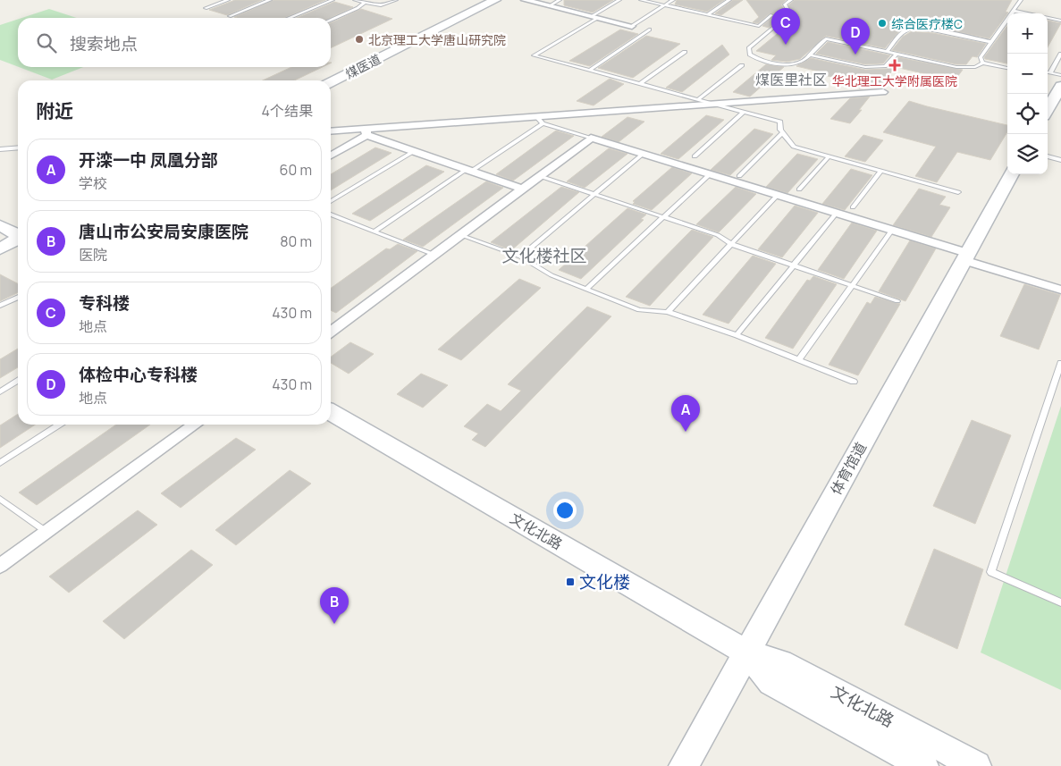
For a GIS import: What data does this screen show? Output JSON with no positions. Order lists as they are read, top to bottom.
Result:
{
  "streets": {
    "street": ["煤医道", "体育馆道", "文化北路"]
  },
  "crossings": [
    ["体育馆道", "文化北路"]
  ],
  "districts": ["煤医里社区", "文化楼社区"],
  "places": {
    "other": ["综合医疗楼C", "北京理工大学唐山研究院"],
    "health": ["华北理工大学附属医院"],
    "transit": ["文化楼"]
  },
  "page": {
    "pins": [
      "C",
      "D",
      "A",
      "B"
    ],
    "map_buttons": ["+", "−"],
    "search": "搜索地点",
    "heading": ["附近", "4个结果"],
    "list": [
      {
        "mark": "A",
        "name": "开滦一中 凤凰分部",
        "note": "学校",
        "value": "60 m"
      },
      {
        "mark": "B",
        "name": "唐山市公安局安康医院",
        "note": "医院",
        "value": "80 m"
      },
      {
        "mark": "C",
        "name": "专科楼",
        "note": "地点",
        "value": "430 m"
      },
      {
        "mark": "D",
        "name": "体检中心专科楼",
        "note": "地点",
        "value": "430 m"
      }
    ]
  }
}
